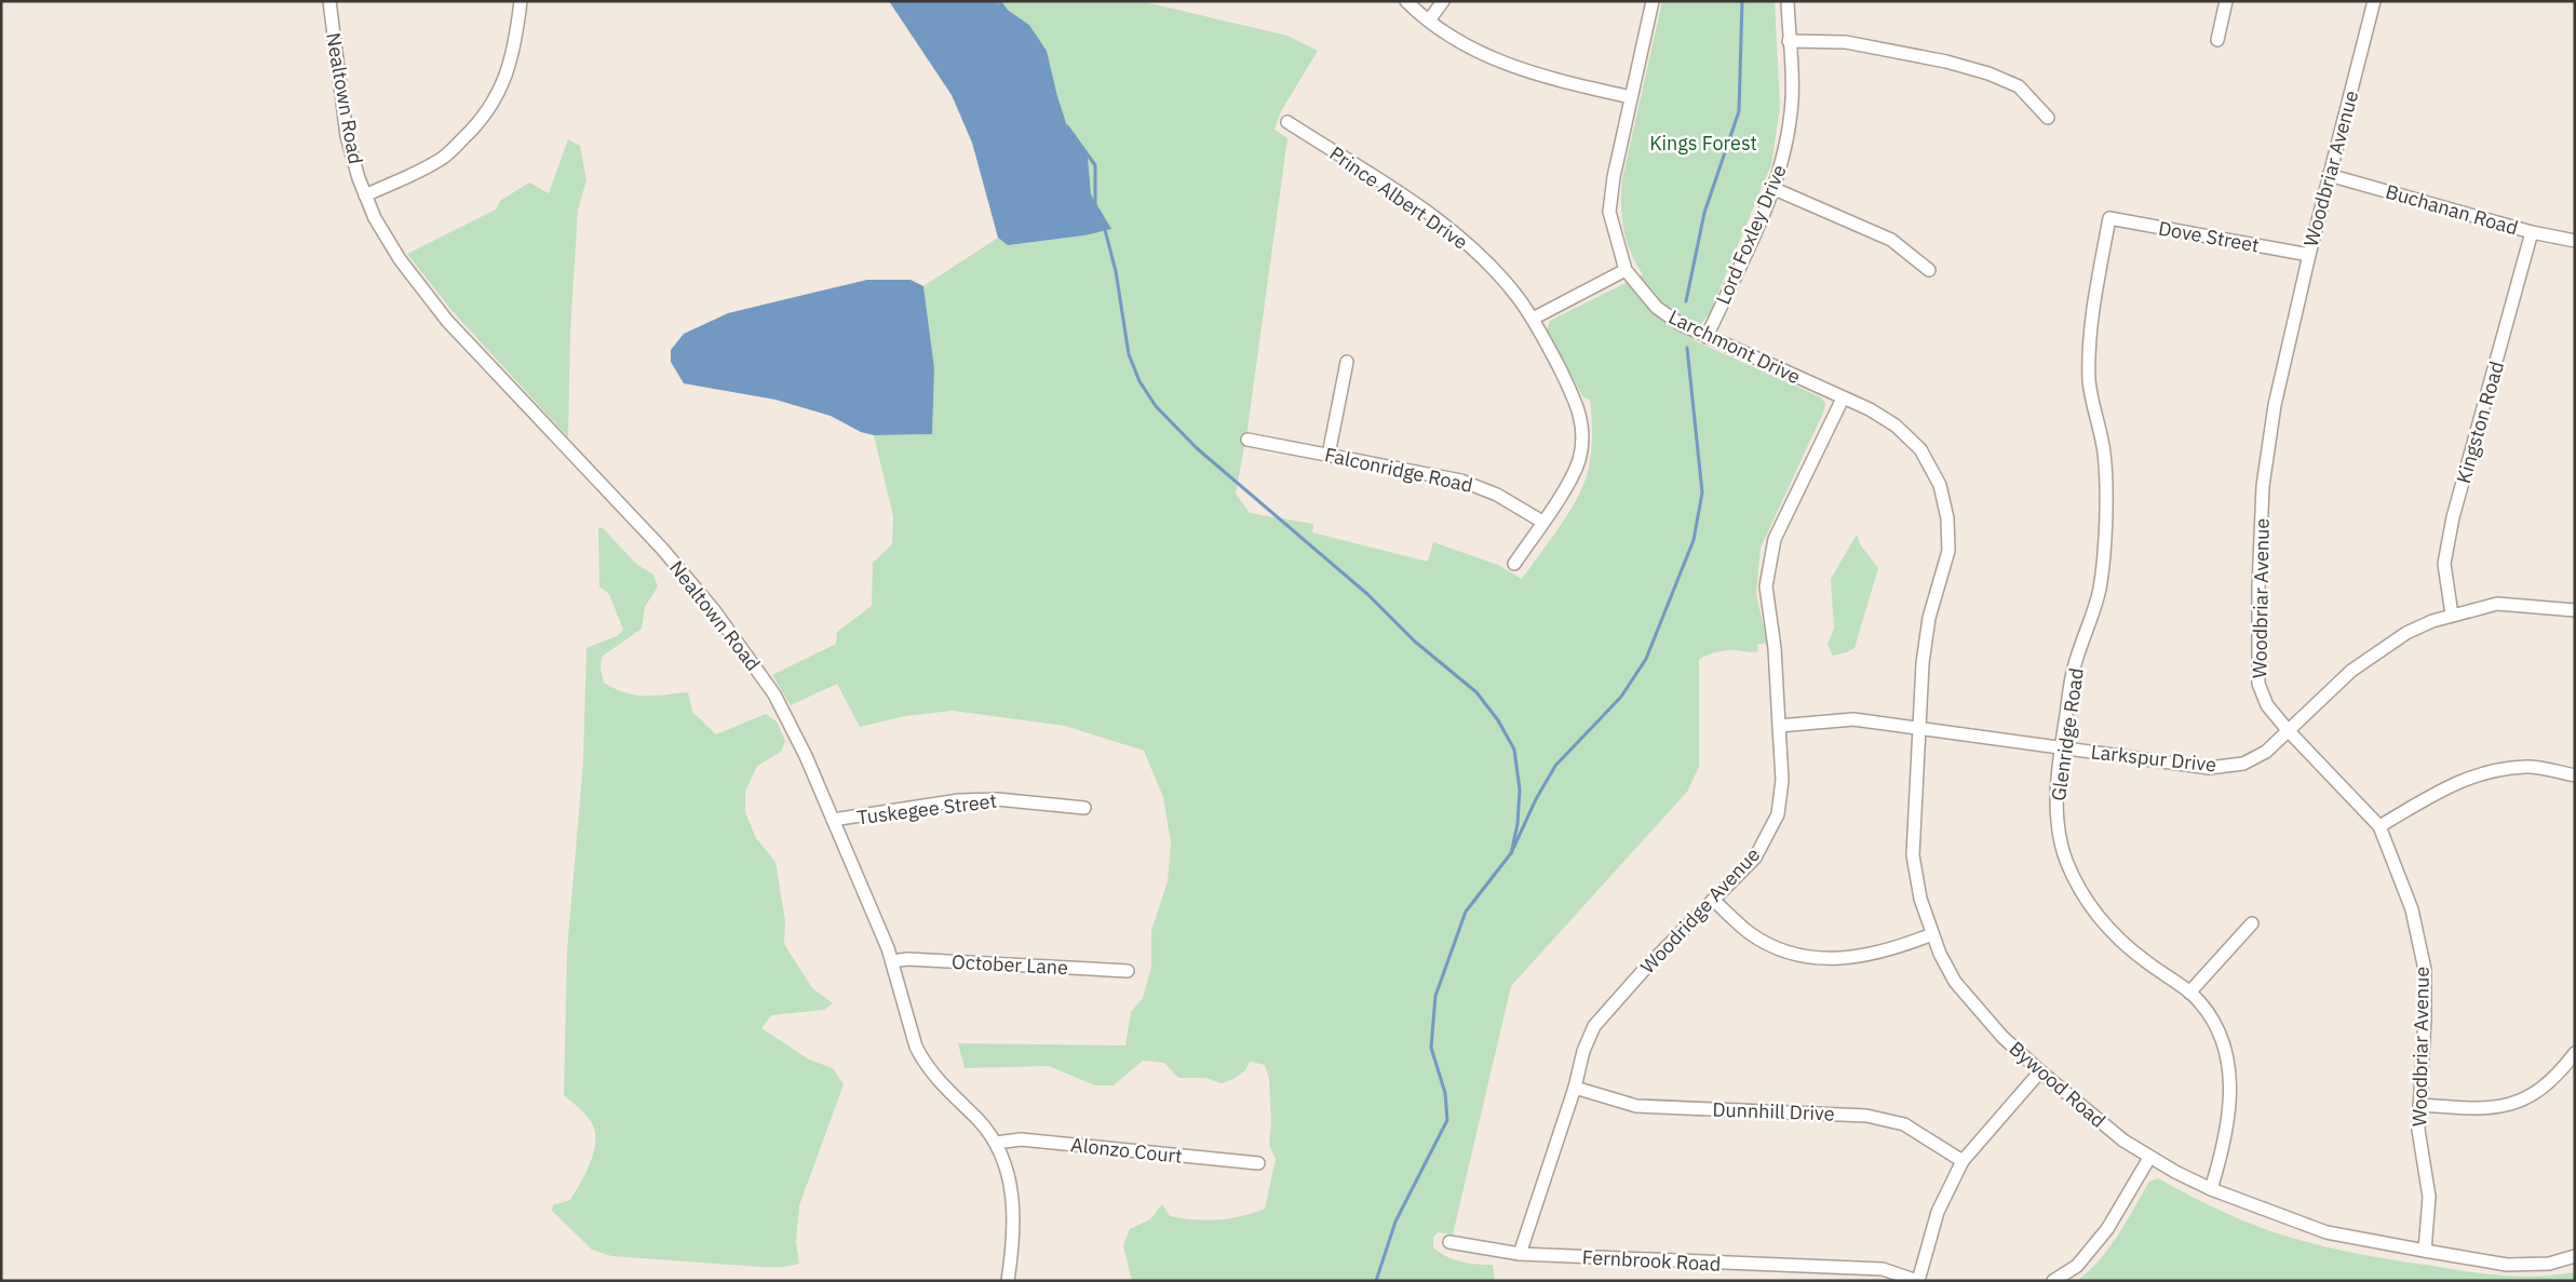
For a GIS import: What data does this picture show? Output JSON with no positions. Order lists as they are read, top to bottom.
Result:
{
  "streets": {
    "street": [
      "Nealtown Road",
      "Woodbriar Avenue",
      "Prince Albert Drive",
      "Buchanan Road",
      "Lord Foxley Drive",
      "Dove Street",
      "Larchmont Drive",
      "Kingston Road",
      "Falconridge Road",
      "Glenridge Road",
      "Larkspur Drive",
      "Tuskegee Street",
      "Woodridge Avenue",
      "October Lane",
      "Bywood Road",
      "Dunnhill Drive",
      "Alonzo Court",
      "Fernbrook Road"
    ]
  },
  "crossings": [
    ["Nealtown Road", "Tuskegee Street"],
    ["Nealtown Road", "October Lane"],
    ["Nealtown Road", "Alonzo Court"],
    ["Woodbriar Avenue", "Buchanan Road"],
    ["Woodbriar Avenue", "Dove Street"],
    ["Woodbriar Avenue", "Larkspur Drive"],
    ["Woodbriar Avenue", "Bywood Road"],
    ["Prince Albert Drive", "Falconridge Road"],
    ["Buchanan Road", "Kingston Road"],
    ["Lord Foxley Drive", "Larchmont Drive"],
    ["Dove Street", "Glenridge Road"],
    ["Larchmont Drive", "Woodridge Avenue"],
    ["Larchmont Drive", "Bywood Road"],
    ["Kingston Road", "Larkspur Drive"],
    ["Glenridge Road", "Larkspur Drive"],
    ["Glenridge Road", "Bywood Road"],
    ["Larkspur Drive", "Woodridge Avenue"],
    ["Larkspur Drive", "Bywood Road"],
    ["Woodridge Avenue", "Dunnhill Drive"],
    ["Woodridge Avenue", "Fernbrook Road"]
  ],
  "parks": ["Kings Forest"]
}
